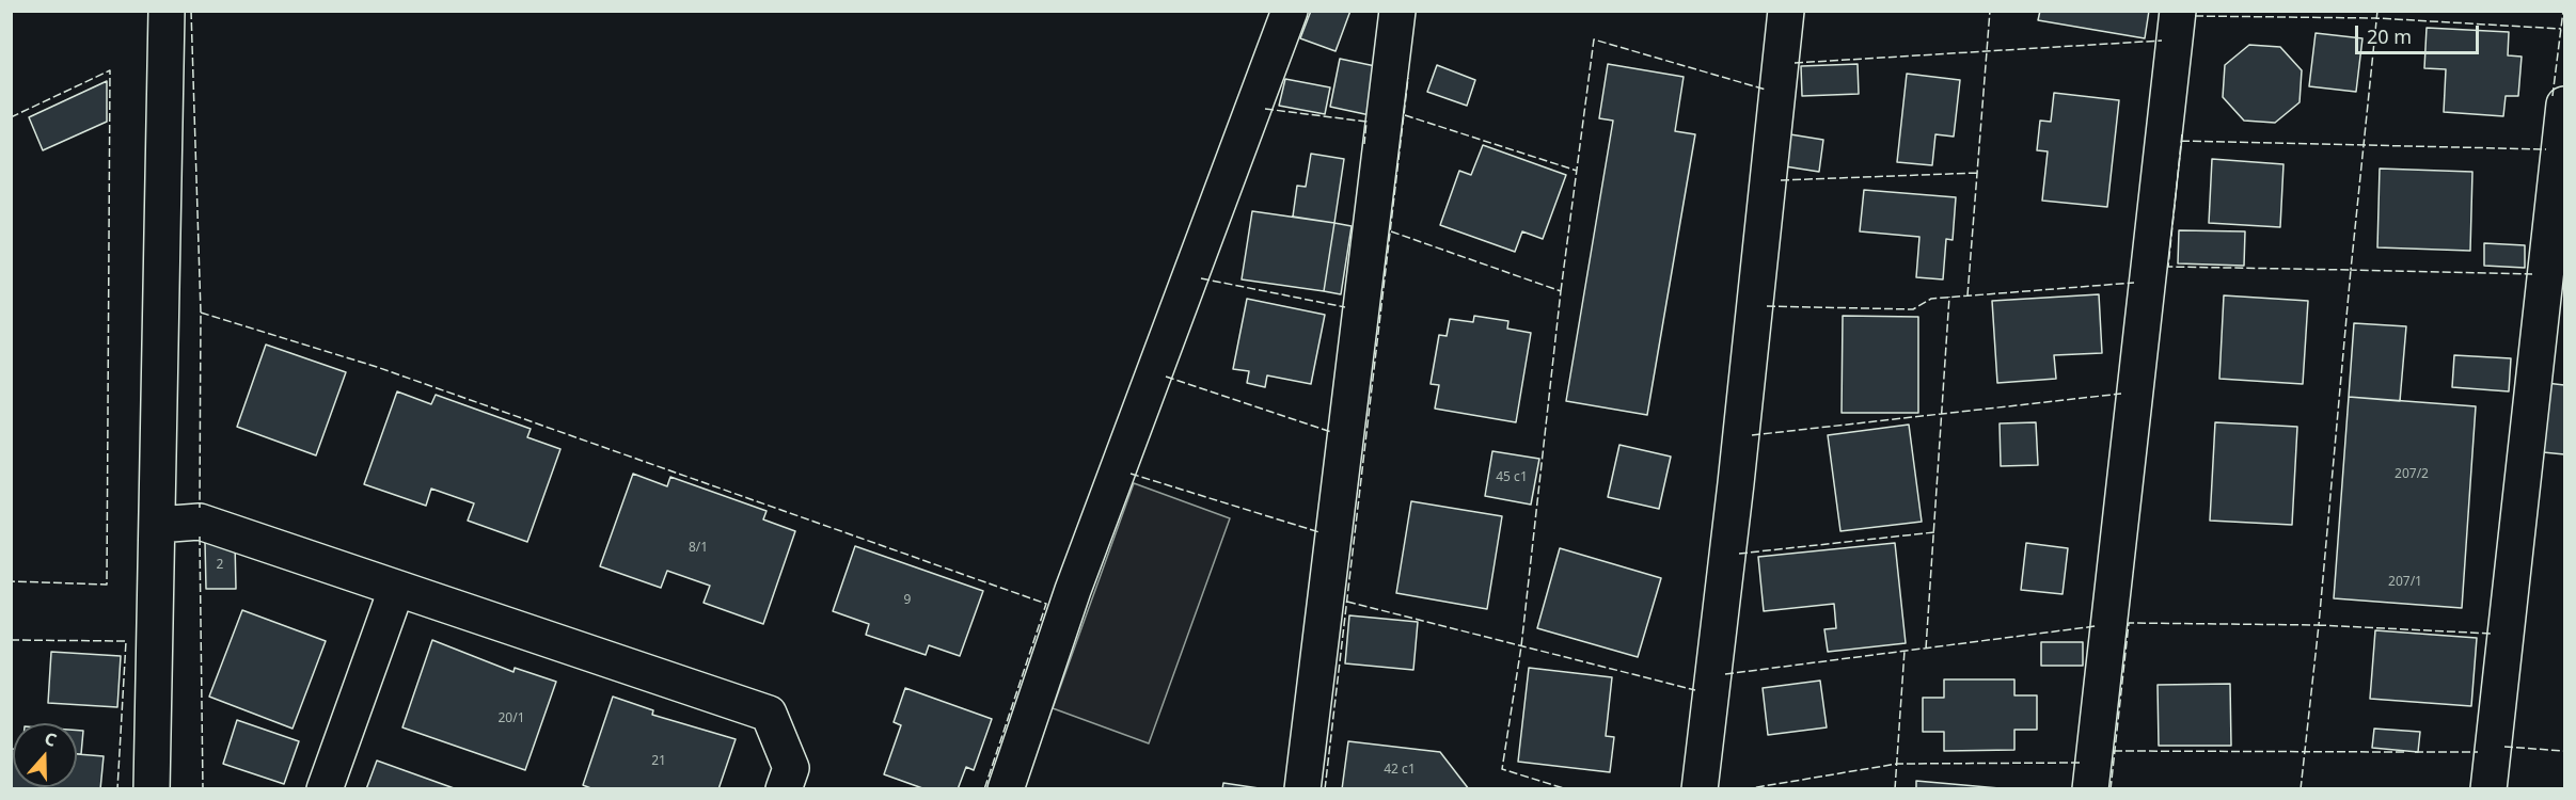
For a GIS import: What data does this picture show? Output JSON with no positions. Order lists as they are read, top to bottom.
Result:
{
  "house_numbers": [
    "207/2",
    "45 с1",
    "8/1",
    "2",
    "207/1",
    "9",
    "20/1",
    "21",
    "42 с1"
  ],
  "scale_bar": "20 m",
  "north": "top"
}
